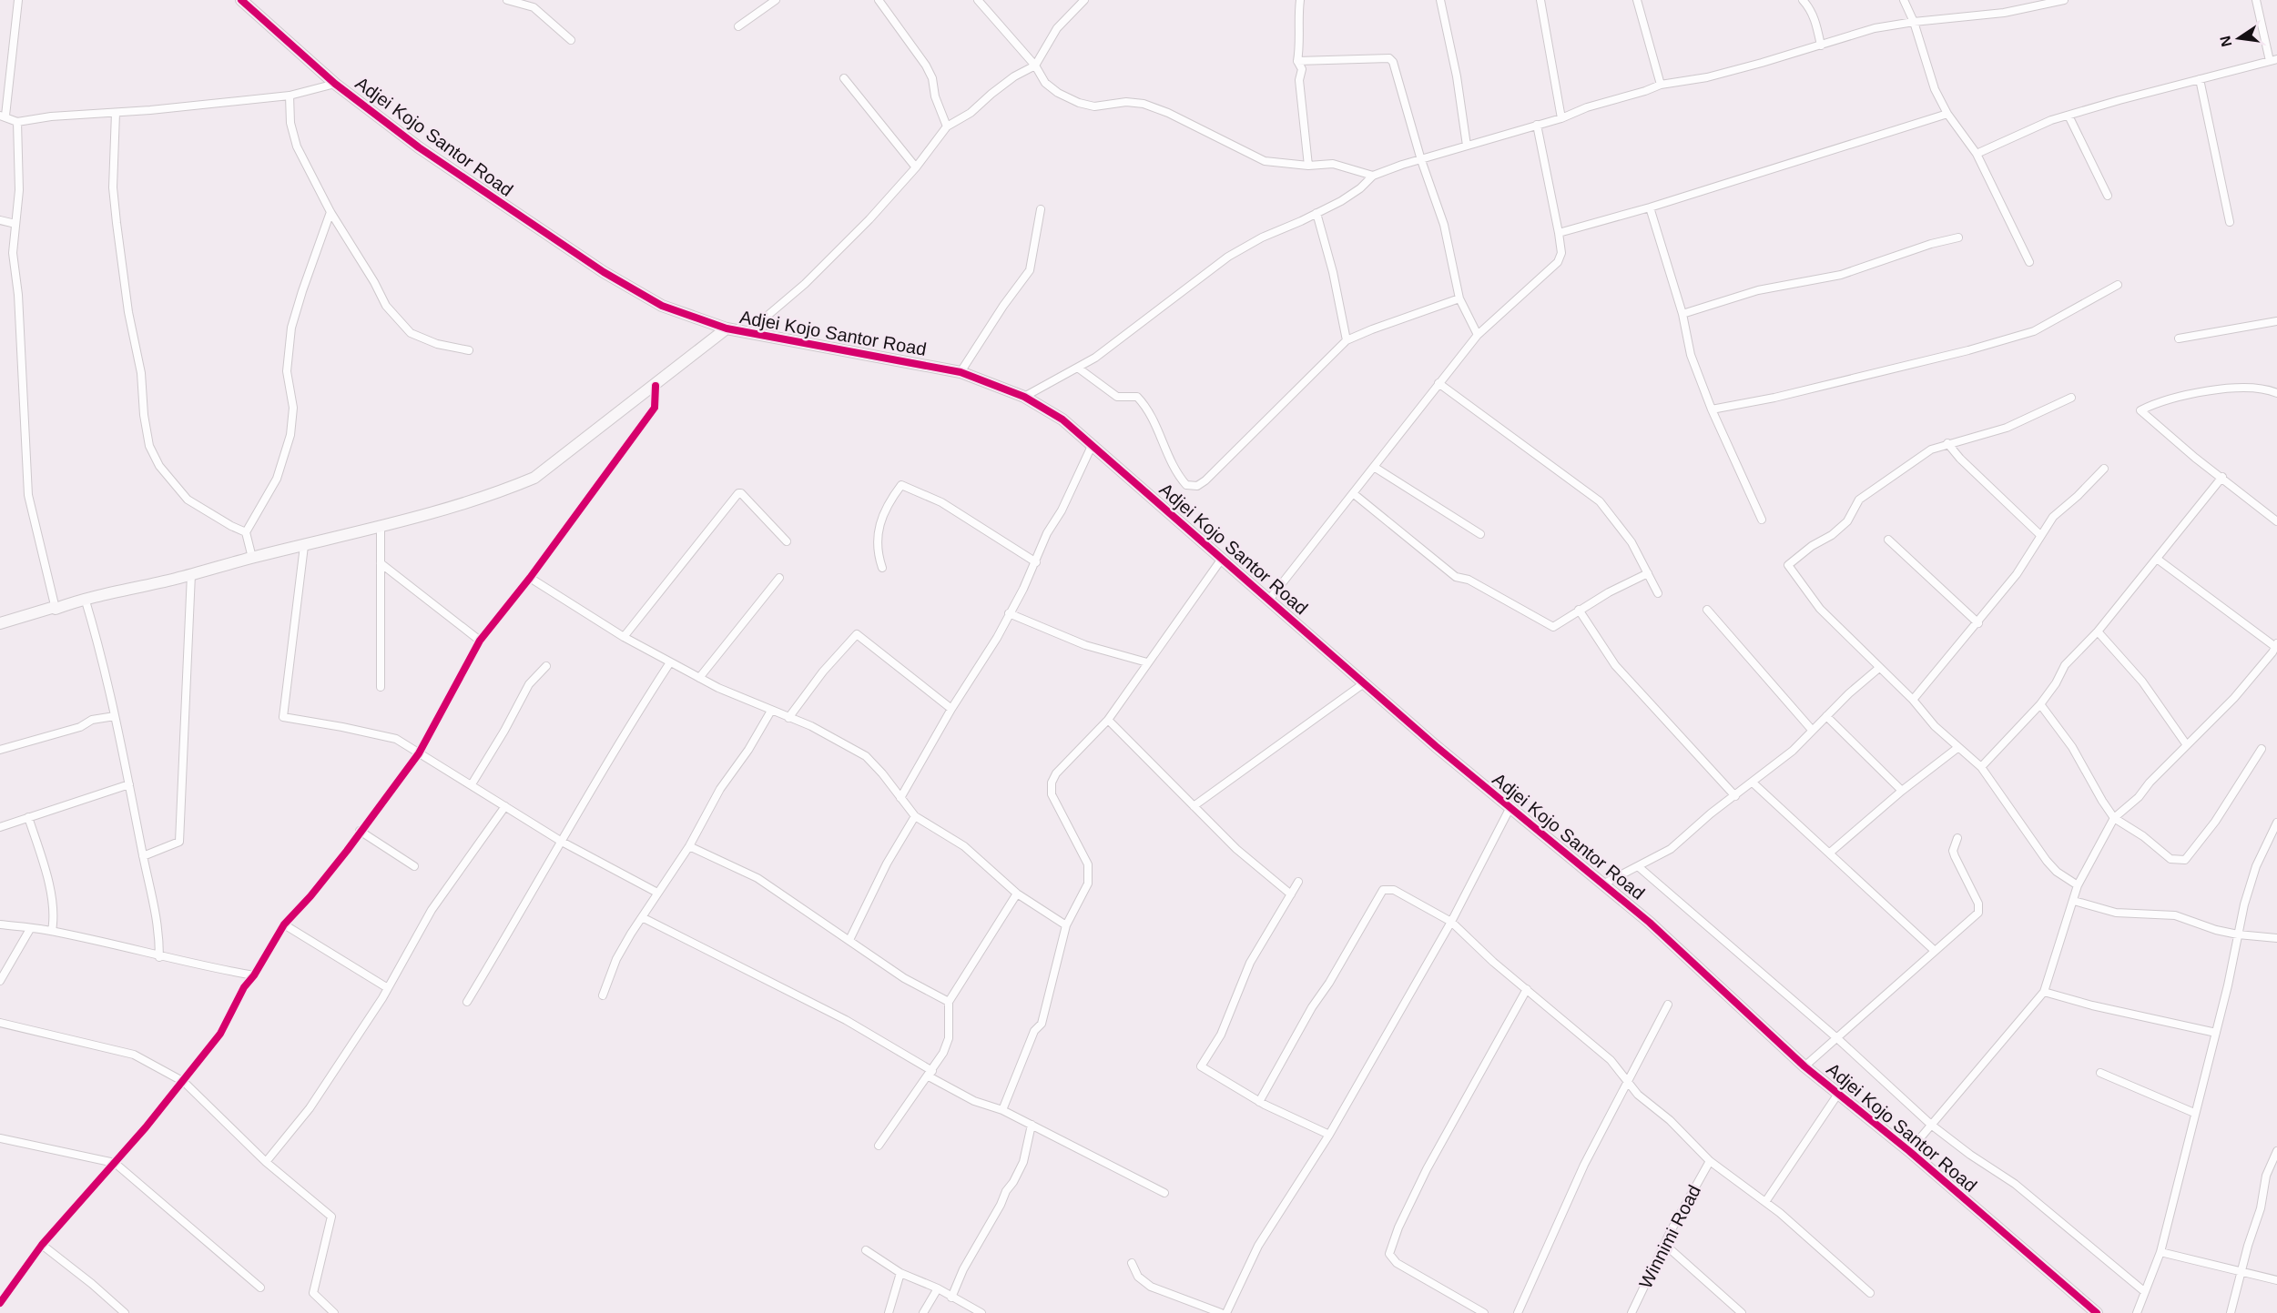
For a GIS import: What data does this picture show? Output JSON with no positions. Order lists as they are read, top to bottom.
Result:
{
  "streets": {
    "street": ["Adjei Kojo Santor Road", "Winnimi Road"]
  },
  "north": "left"
}
